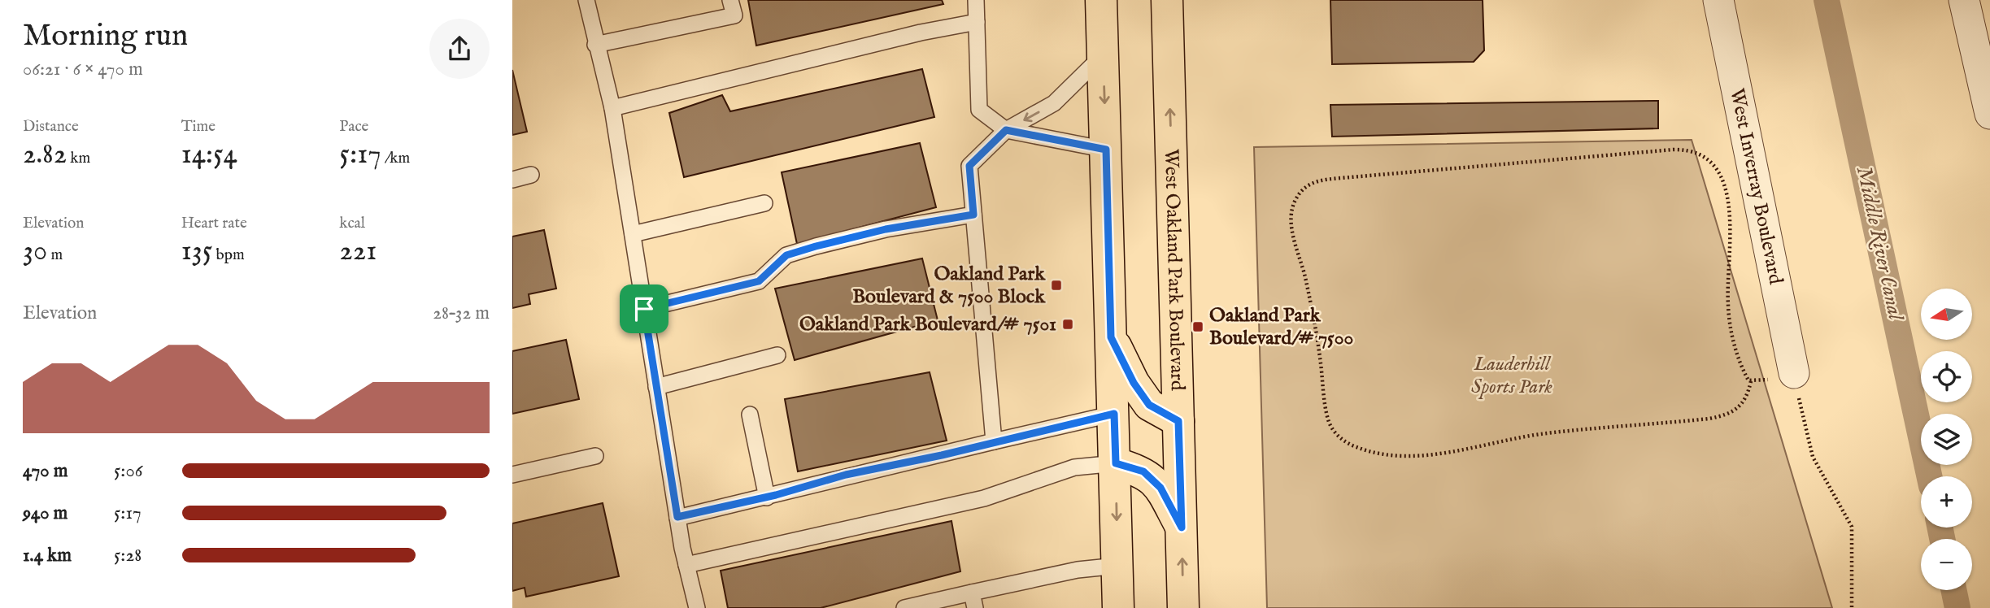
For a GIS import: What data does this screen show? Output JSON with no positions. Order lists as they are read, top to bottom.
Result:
{
  "streets": {
    "main road": ["West Oakland Park Boulevard"],
    "street": ["West Inverray Boulevard"]
  },
  "water": ["Middle River Canal"],
  "parks": ["Lauderhill Sports Park"],
  "places": {
    "transit": ["Oakland Park Boulevard & 7500 Block", "Oakland Park Boulevard/# 7501", "Oakland Park Boulevard/# 7500"]
  },
  "north": "left",
  "page": {
    "heading": ["Morning run", "06:21 · 6 × 470 m"],
    "stats": [
      ["Distance", "2.82 km"],
      ["Time", "14:54"],
      ["Pace", "5:17 /km"],
      ["Elevation", "30 m"],
      ["Heart rate", "135 bpm"],
      ["kcal", "221"]
    ],
    "map_buttons": ["+", "−"],
    "chart": ["Elevation", "28–32 m"],
    "list": [
      {
        "name": "470 m",
        "note": "5:06"
      },
      {
        "name": "940 m",
        "note": "5:17"
      },
      {
        "name": "1.4 km",
        "note": "5:28"
      }
    ]
  }
}
